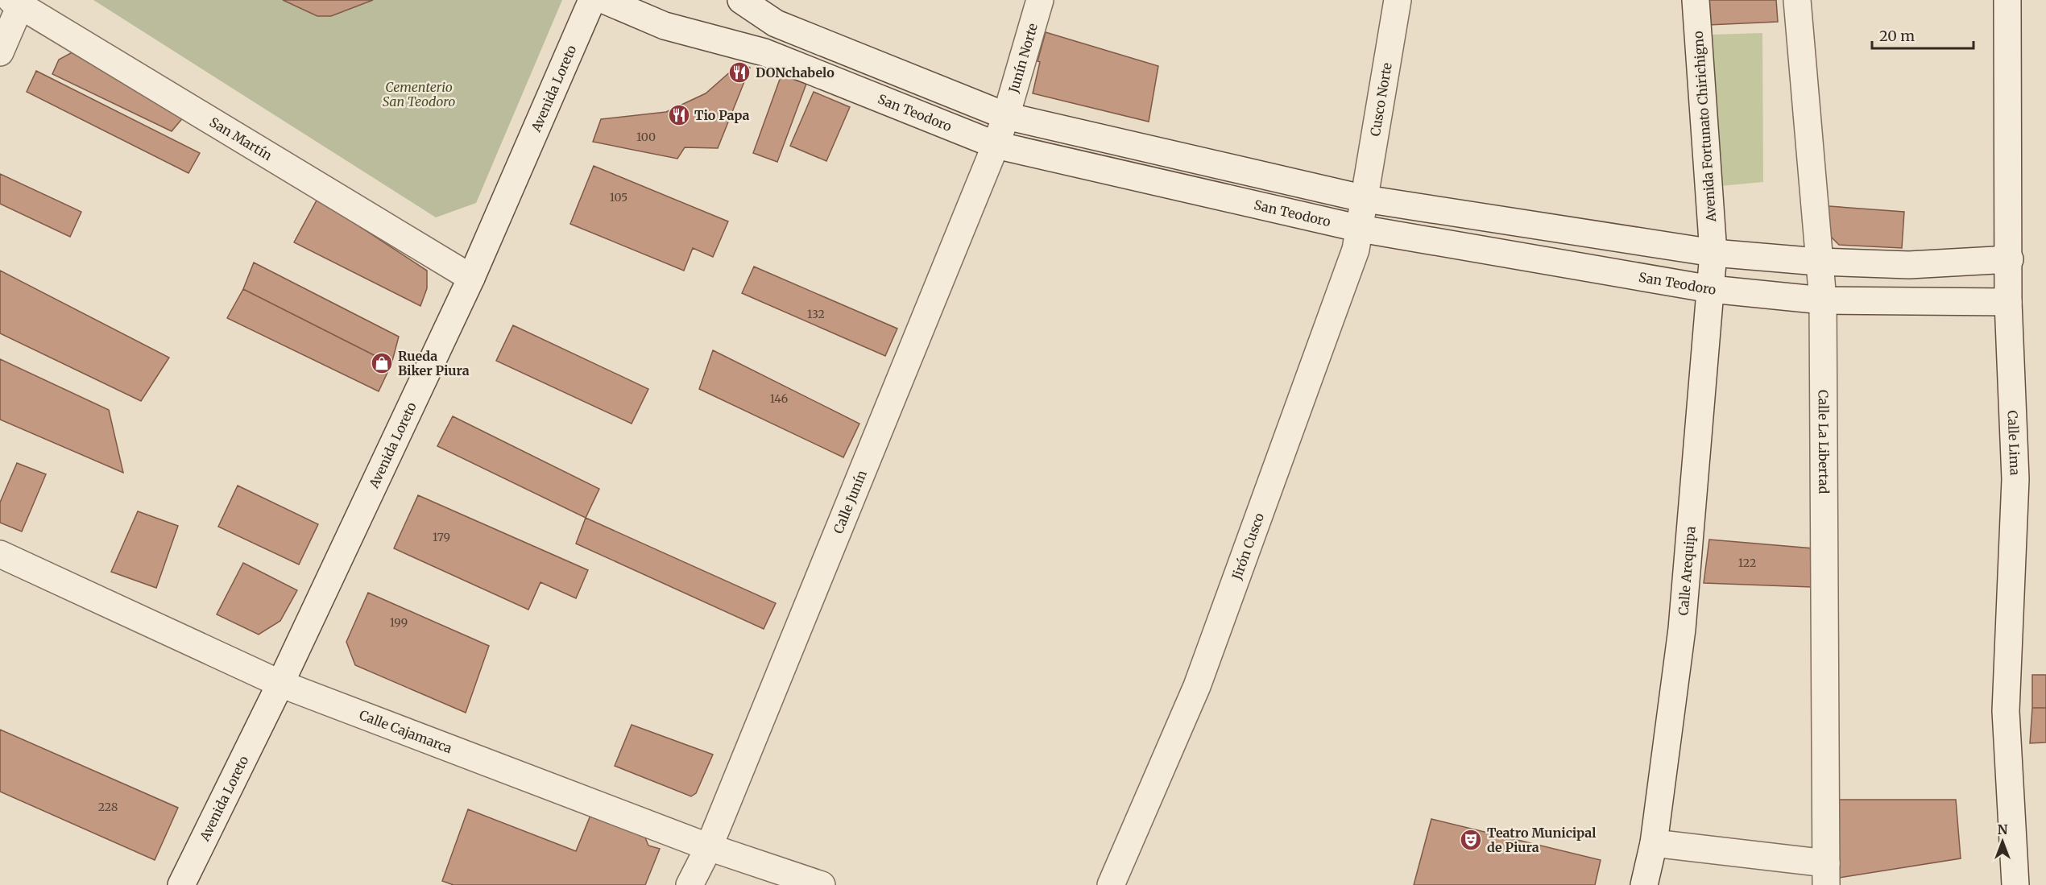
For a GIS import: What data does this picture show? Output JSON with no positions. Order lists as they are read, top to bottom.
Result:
{
  "streets": {
    "street": [
      "Junín Norte",
      "Avenida Loreto",
      "Cusco Norte",
      "San Teodoro",
      "Avenida Fortunato Chirichigno",
      "San Martín",
      "Calle La Libertad",
      "Calle Lima",
      "Calle Junín",
      "Jirón Cusco",
      "Calle Arequipa",
      "Calle Cajamarca"
    ]
  },
  "crossings": [
    ["Junín Norte", "Calle Junín"],
    ["Avenida Loreto", "San Martín"],
    ["Avenida Loreto", "Calle Cajamarca"],
    ["Cusco Norte", "Jirón Cusco"],
    ["San Teodoro", "Calle La Libertad"],
    ["San Teodoro", "Calle Lima"],
    ["San Teodoro", "Calle Junín"],
    ["San Teodoro", "Jirón Cusco"],
    ["San Teodoro", "Calle Arequipa"],
    ["Avenida Fortunato Chirichigno", "Calle Arequipa"],
    ["Calle Junín", "Calle Cajamarca"]
  ],
  "parks": ["Cementerio San Teodoro"],
  "places": {
    "restaurant": ["DONchabelo", "Tio Papa"],
    "shop": ["Rueda Biker Piura"],
    "theatre": ["Teatro Municipal de Piura"]
  },
  "house_numbers": [
    "100",
    "105",
    "132",
    "146",
    "179",
    "122",
    "199",
    "228"
  ],
  "scale_bar": "20 m",
  "north": "top"
}
